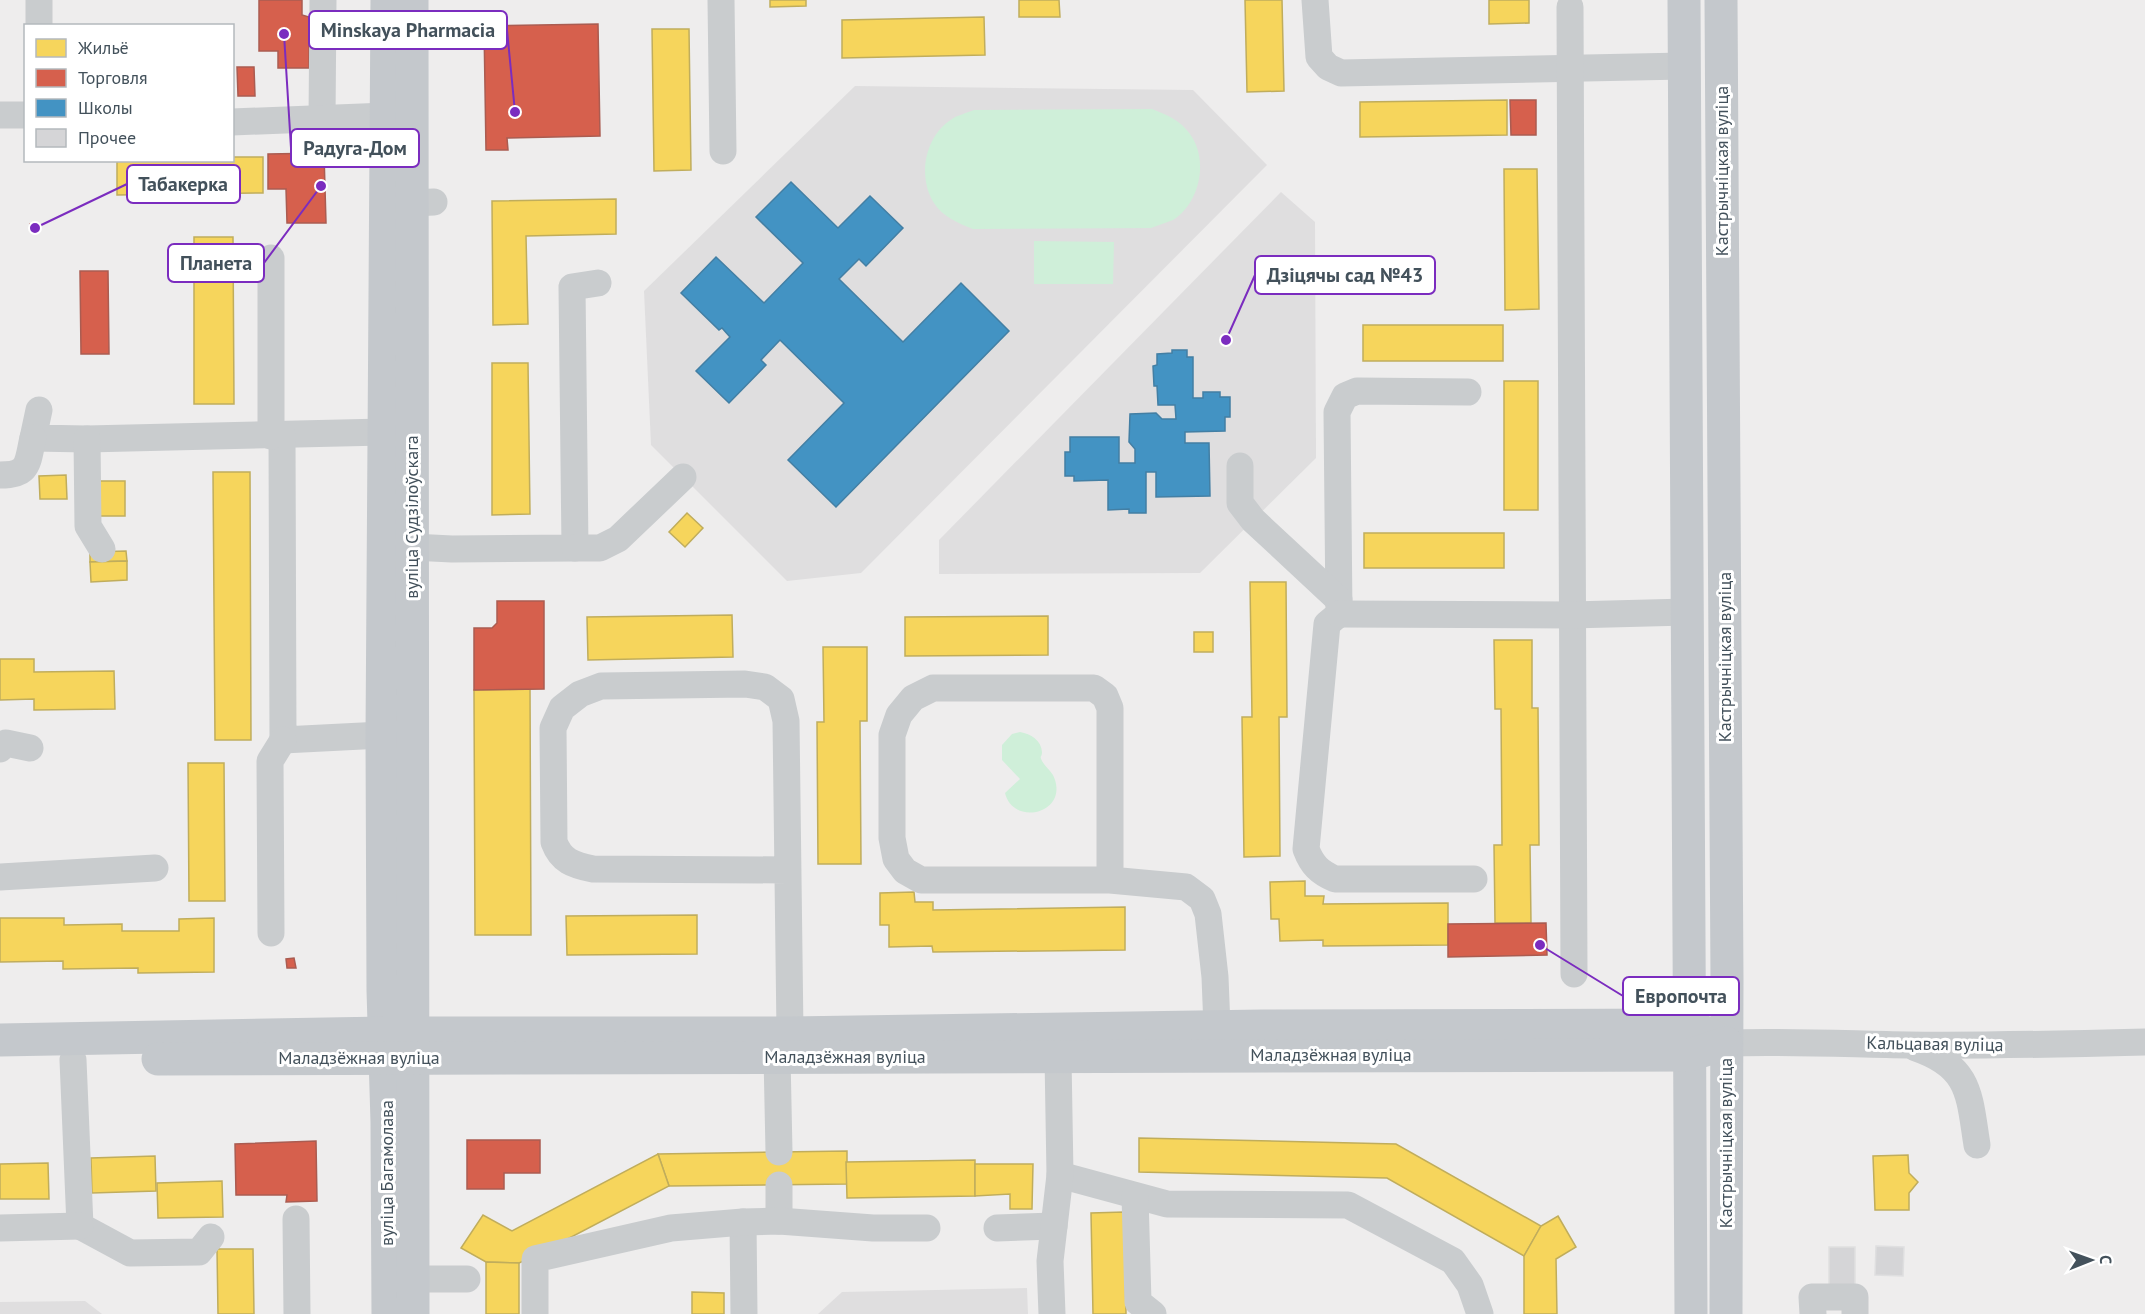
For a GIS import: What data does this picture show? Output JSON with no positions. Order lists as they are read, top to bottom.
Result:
{
  "streets": {
    "main road": [
      "Кастрычніцкая вуліца",
      "вуліца Судзілоўскага",
      "Маладзёжная вуліца",
      "вуліца Багамолава"
    ],
    "street": ["Кальцавая вуліца"]
  },
  "crossings": [
    ["Кастрычніцкая вуліца", "Кальцавая вуліца"],
    ["Кастрычніцкая вуліца", "Маладзёжная вуліца"],
    ["вуліца Судзілоўскага", "Маладзёжная вуліца"],
    ["вуліца Судзілоўскага", "вуліца Багамолава"],
    ["Маладзёжная вуліца", "вуліца Багамолава"]
  ],
  "places": [
    "Радуга-Дом",
    "Minskaya Pharmacia",
    "Планета",
    "Табакерка",
    "Дзіцячы сад №43",
    "Европочта"
  ],
  "legend": [
    "Жильё",
    "Торговля",
    "Школы",
    "Прочее"
  ],
  "north": "right"
}
